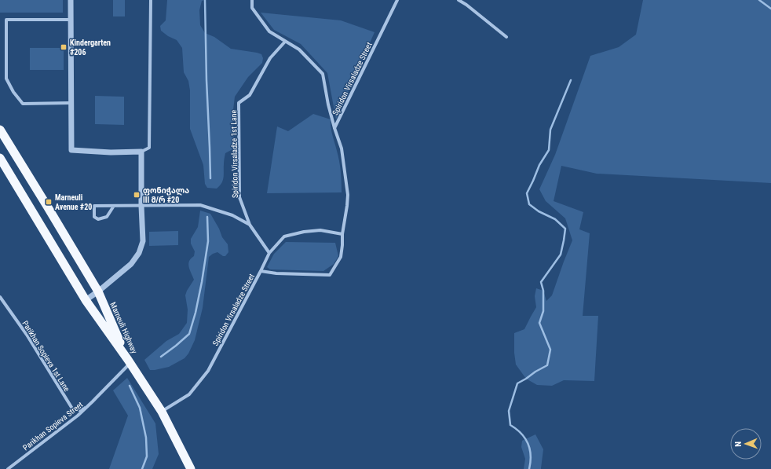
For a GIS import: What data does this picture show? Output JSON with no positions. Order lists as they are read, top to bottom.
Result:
{
  "streets": {
    "highway": ["Marneuli Highway"],
    "street": [
      "Spiridon Virsaladze Street",
      "Spiridon Virsaladze 1st Lane",
      "Parikhan Sopieva 1st Lane",
      "Parikhan Sopieva Street"
    ]
  },
  "crossings": [
    ["Marneuli Highway", "Parikhan Sopieva Street"],
    ["Parikhan Sopieva 1st Lane", "Parikhan Sopieva Street"]
  ],
  "places": {
    "transit": ["Kindergarten #206", "ფონიჭალა III მ/რ #20", "Marneuli Avenue #20"]
  },
  "north": "left"
}
